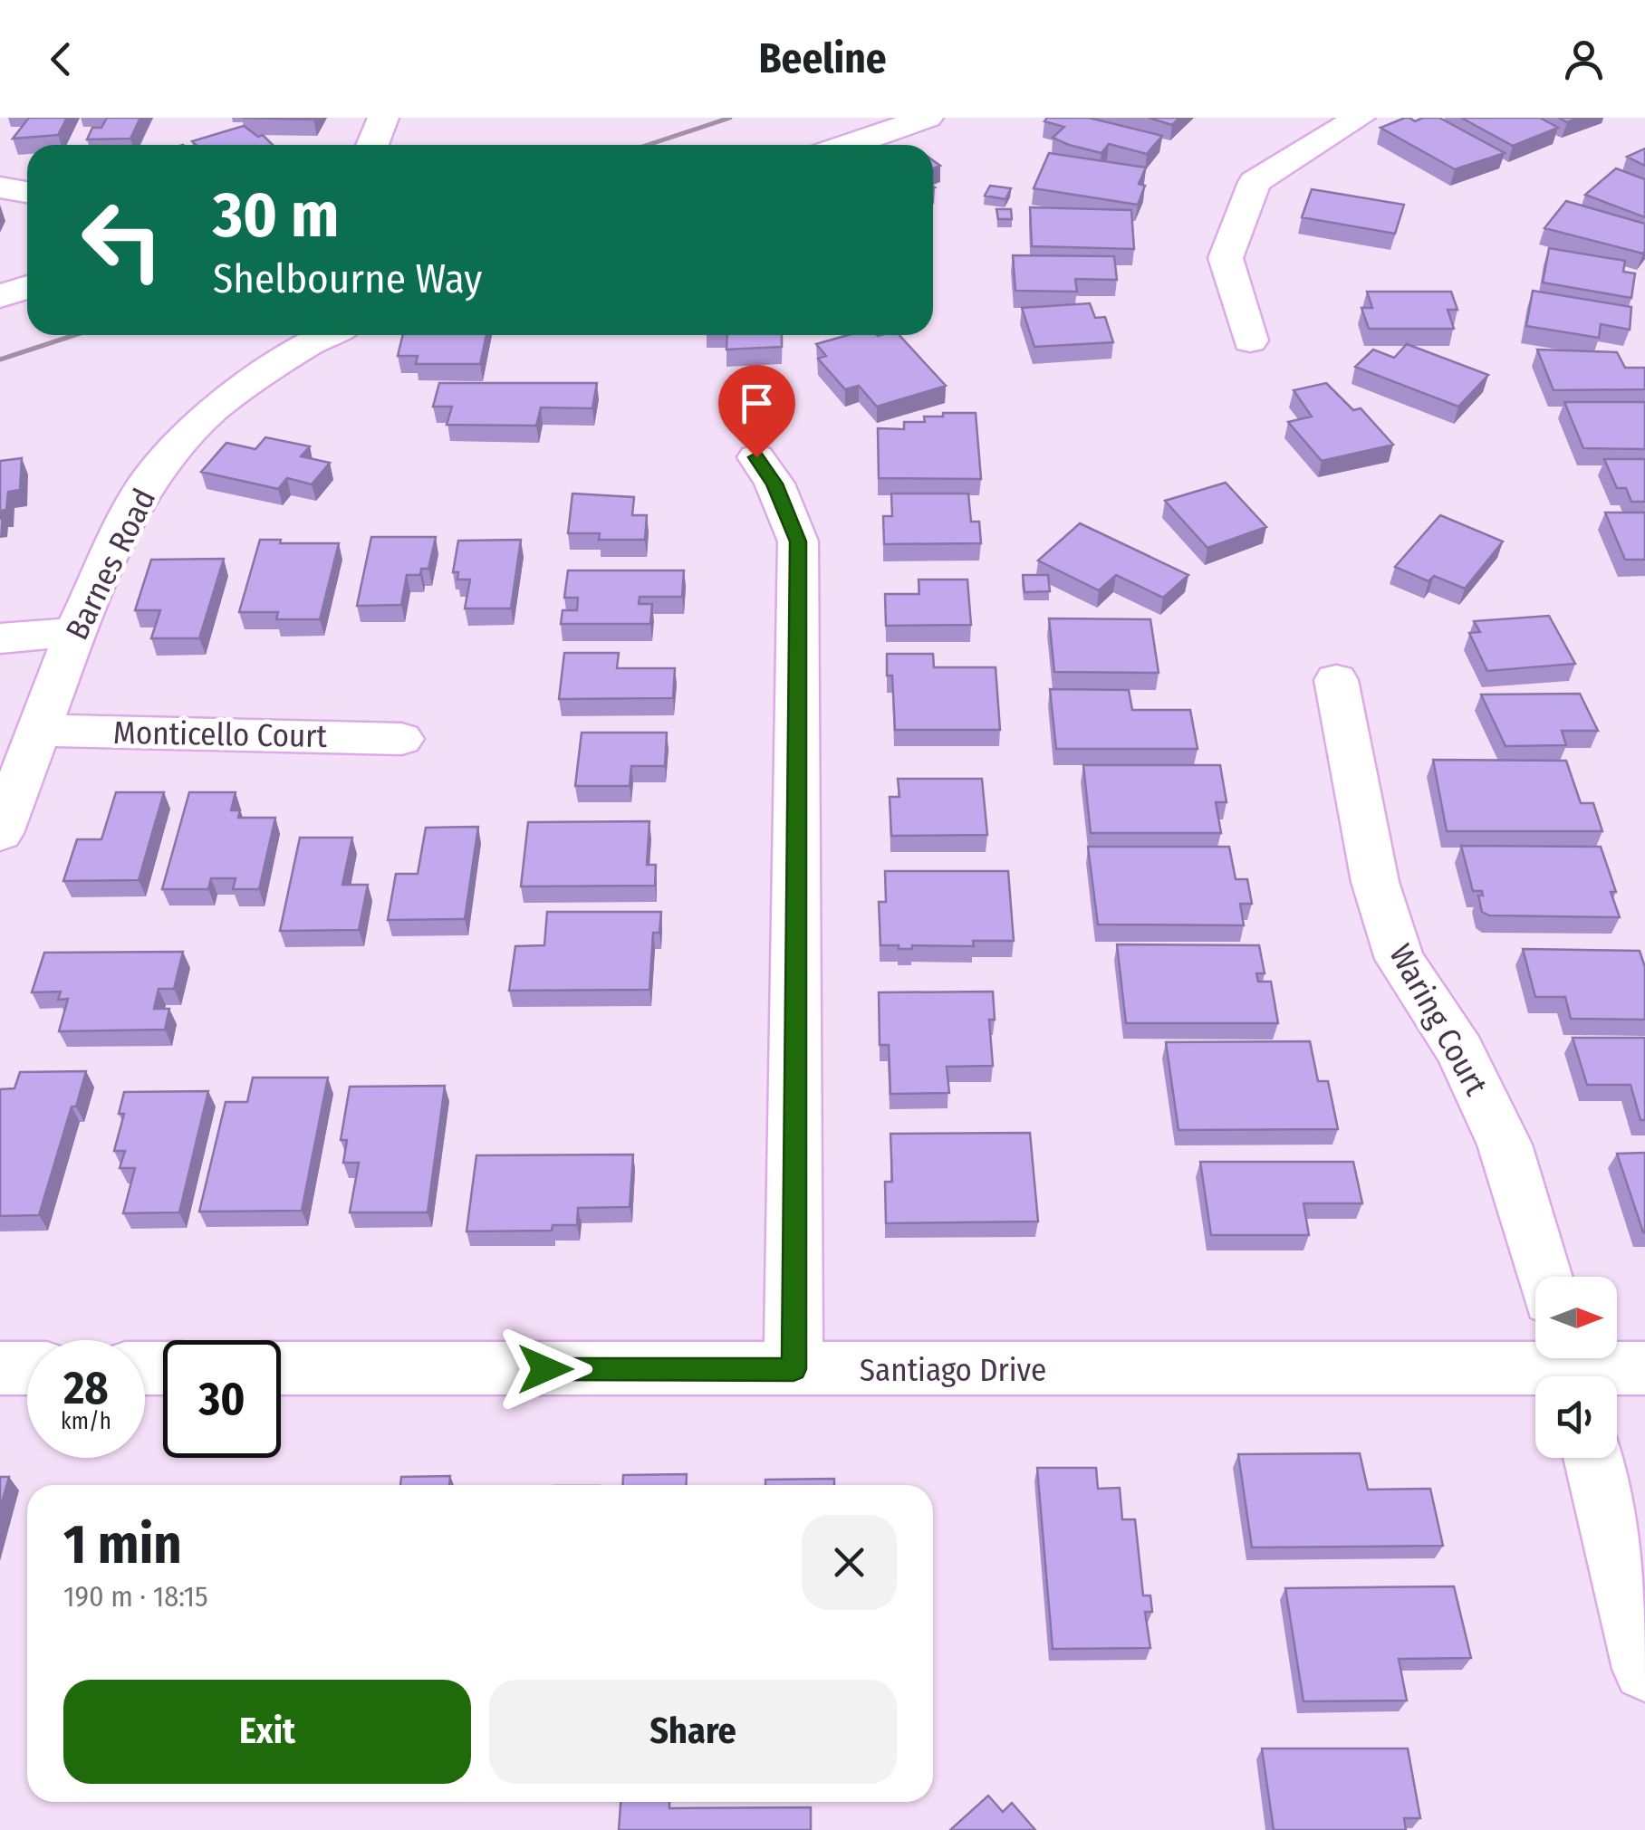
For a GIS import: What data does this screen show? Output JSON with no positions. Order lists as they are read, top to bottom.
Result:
{
  "streets": {
    "street": [
      "Barnes Road",
      "Monticello Court",
      "Waring Court",
      "Santiago Drive"
    ]
  },
  "crossings": [
    ["Barnes Road", "Monticello Court"]
  ],
  "north": "right",
  "page": {
    "header": "Beeline",
    "turn": ["30 m", "Shelbourne Way"],
    "speed": "28 km/h",
    "limit": "30",
    "heading": ["1 min", "190 m · 18:15"],
    "buttons": ["Exit", "Share"]
  }
}
